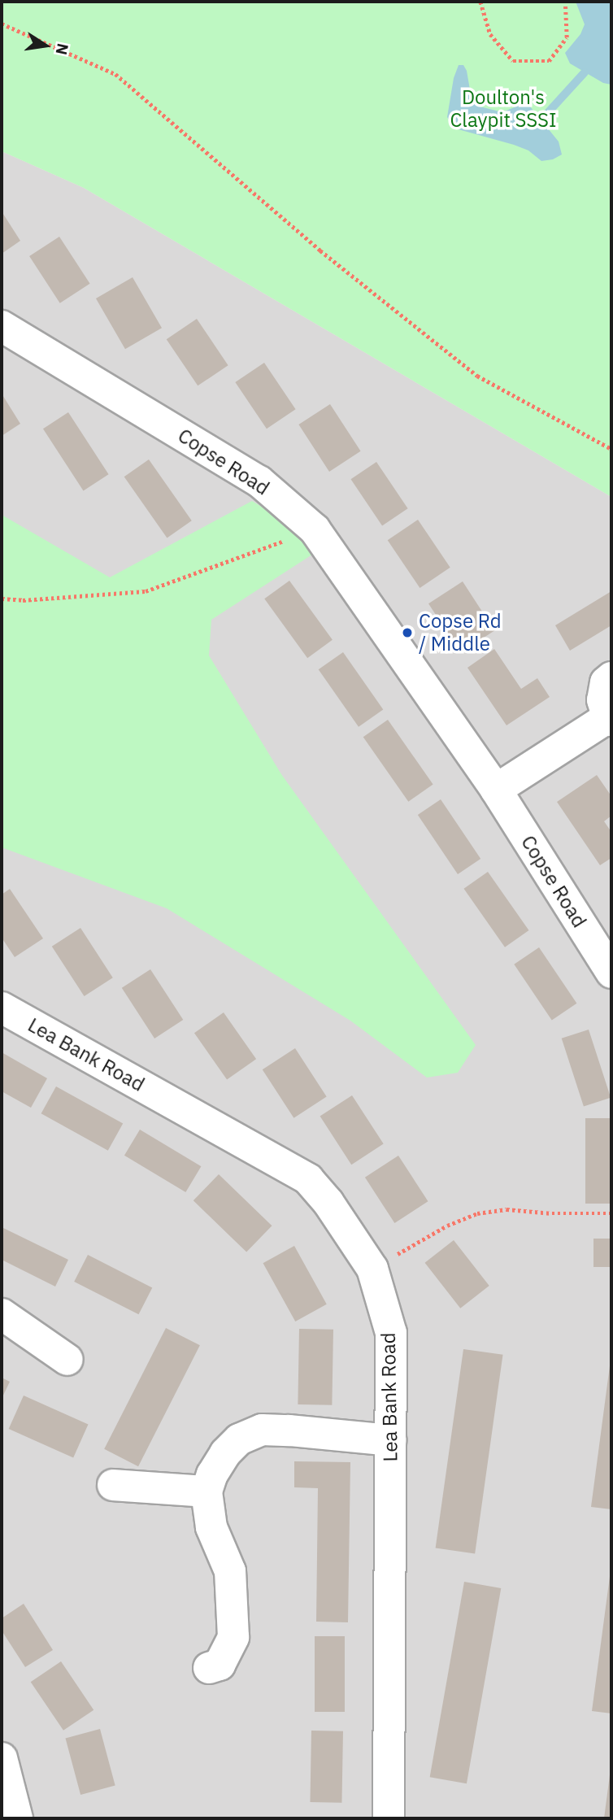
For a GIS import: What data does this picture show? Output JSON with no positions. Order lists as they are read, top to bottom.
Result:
{
  "streets": {
    "street": ["Copse Road", "Lea Bank Road"]
  },
  "parks": ["Doulton's Claypit SSSI"],
  "places": ["Copse Rd / Middle"],
  "north": "right"
}
